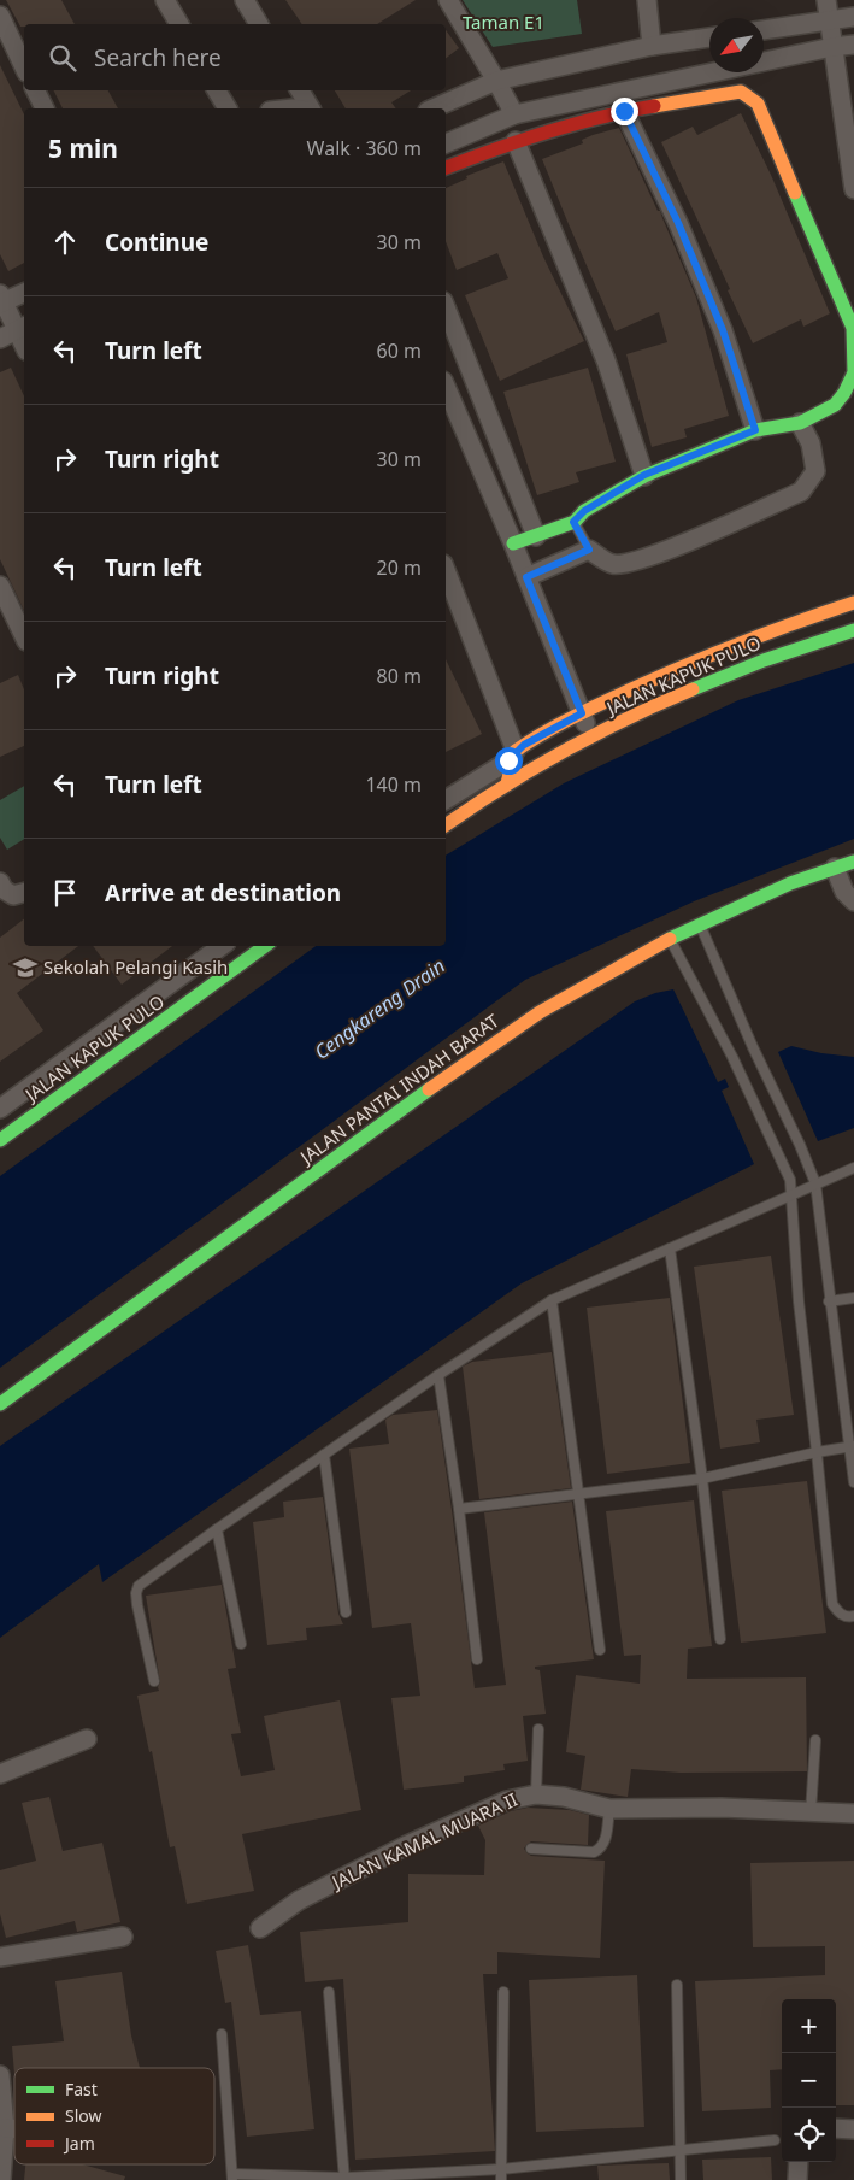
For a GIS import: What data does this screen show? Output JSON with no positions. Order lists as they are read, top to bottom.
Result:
{
  "streets": {
    "main road": ["JALAN KAPUK PULO", "JALAN PANTAI INDAH BARAT"],
    "street": ["JALAN KAMAL MUARA II"]
  },
  "water": ["Cengkareng Drain"],
  "parks": ["Taman E1"],
  "places": {
    "school or university": ["Sekolah Pelangi Kasih"]
  },
  "legend": ["Fast", "Slow", "Jam"],
  "north": "bottom left",
  "page": {
    "search": "Search here",
    "heading": ["5 min", "Walk · 360 m"],
    "list": [
      ["Continue", "30 m"],
      ["Turn left", "60 m"],
      ["Turn right", "30 m"],
      ["Turn left", "20 m"],
      ["Turn right", "80 m"],
      ["Turn left", "140 m"],
      "Arrive at destination"
    ],
    "map_buttons": ["+", "−"]
  }
}
